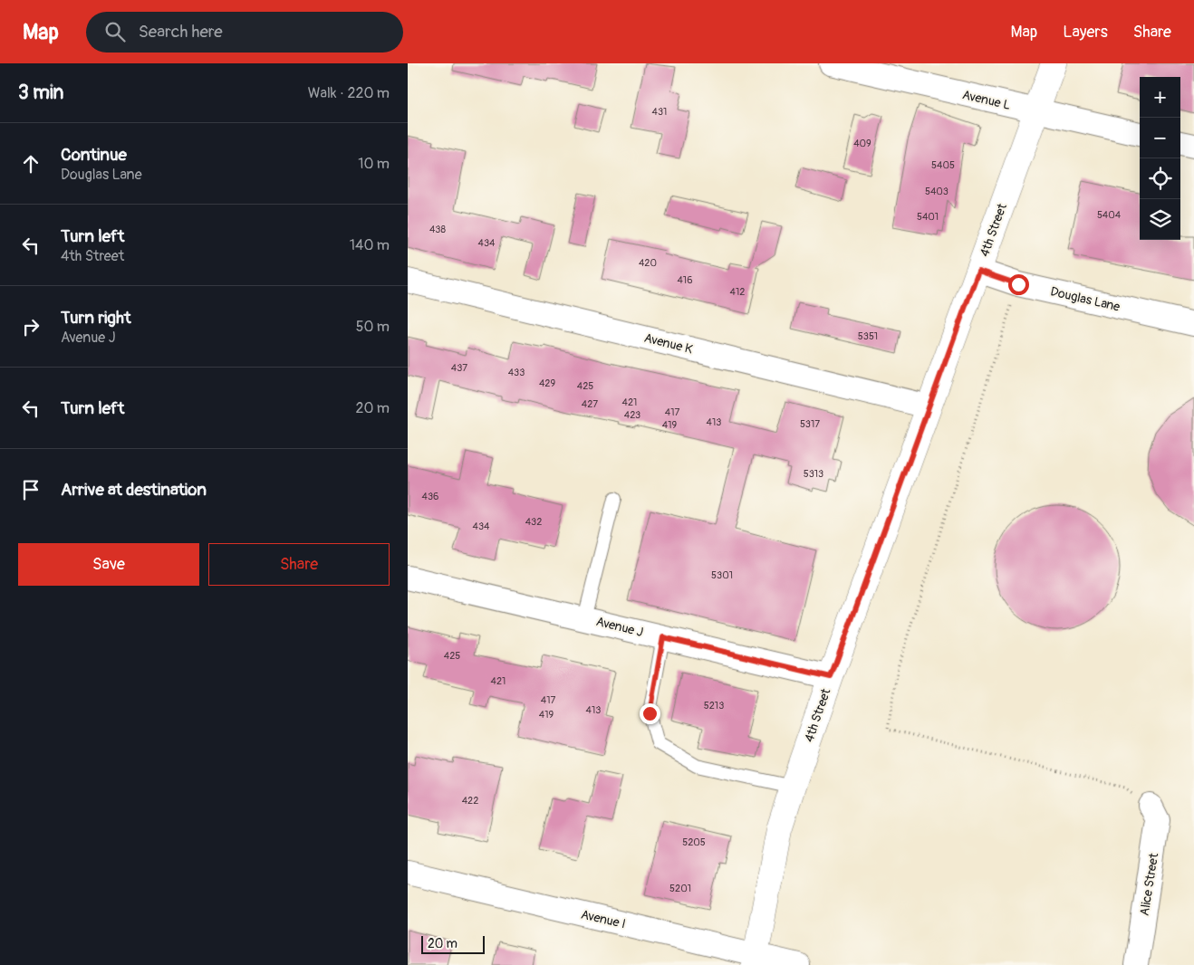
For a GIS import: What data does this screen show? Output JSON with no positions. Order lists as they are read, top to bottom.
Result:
{
  "streets": {
    "main road": ["4th Street"],
    "street": [
      "Avenue L",
      "Douglas Lane",
      "Avenue K",
      "Avenue J",
      "Alice Street",
      "Avenue I"
    ]
  },
  "crossings": [
    ["Avenue L", "4th Street"],
    ["4th Street", "Douglas Lane"],
    ["4th Street", "Avenue K"],
    ["4th Street", "Avenue J"],
    ["4th Street", "Avenue I"]
  ],
  "house_numbers": [
    "431",
    "409",
    "5405",
    "5403",
    "5404",
    "5401",
    "438",
    "434",
    "420",
    "416",
    "412",
    "5351",
    "437",
    "433",
    "429",
    "425",
    "421",
    "427",
    "417",
    "423",
    "413",
    "5317",
    "419",
    "5313",
    "436",
    "432",
    "434",
    "5301",
    "425",
    "421",
    "417",
    "5213",
    "413",
    "419",
    "422",
    "5205",
    "5201"
  ],
  "scale_bar": "20 m",
  "page": {
    "header": "Map",
    "search": "Search here",
    "nav": ["Map", "Layers", "Share"],
    "heading": ["3 min", "Walk · 220 m"],
    "map_buttons": ["+", "−"],
    "list": [
      ["Continue", "Douglas Lane", "10 m"],
      ["Turn left", "4th Street", "140 m"],
      ["Turn right", "Avenue J", "50 m"],
      ["Turn left", "20 m"],
      "Arrive at destination"
    ],
    "buttons": ["Save", "Share"],
    "scale": "20 m"
  }
}
